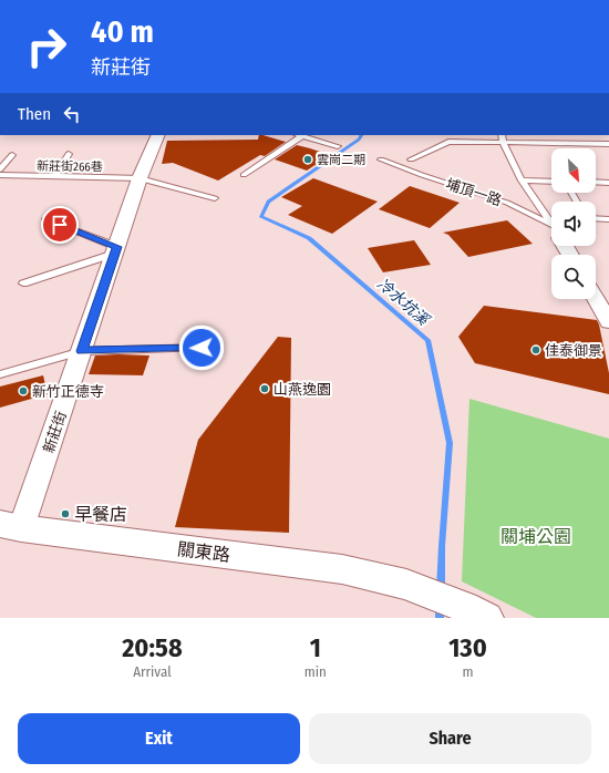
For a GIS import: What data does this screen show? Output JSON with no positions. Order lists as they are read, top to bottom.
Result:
{
  "streets": {
    "street": ["新莊街", "關東路"],
    "lane": ["新莊街266巷", "埔頂一路"]
  },
  "crossings": [
    ["新莊街266巷", "新莊街"],
    ["新莊街", "關東路"]
  ],
  "water": ["冷水坑溪"],
  "parks": ["關埔公園"],
  "places": [
    "雲崗二期",
    "佳泰御景",
    "山燕逸園",
    "新竹正德寺",
    "早餐店"
  ],
  "north": "bottom right",
  "page": {
    "turn": ["40 m", "新莊街"],
    "then": "Then",
    "eta": [
      "20:58",
      "Arrival",
      "1",
      "min",
      "130",
      "m"
    ],
    "buttons": ["Exit", "Share"]
  }
}
